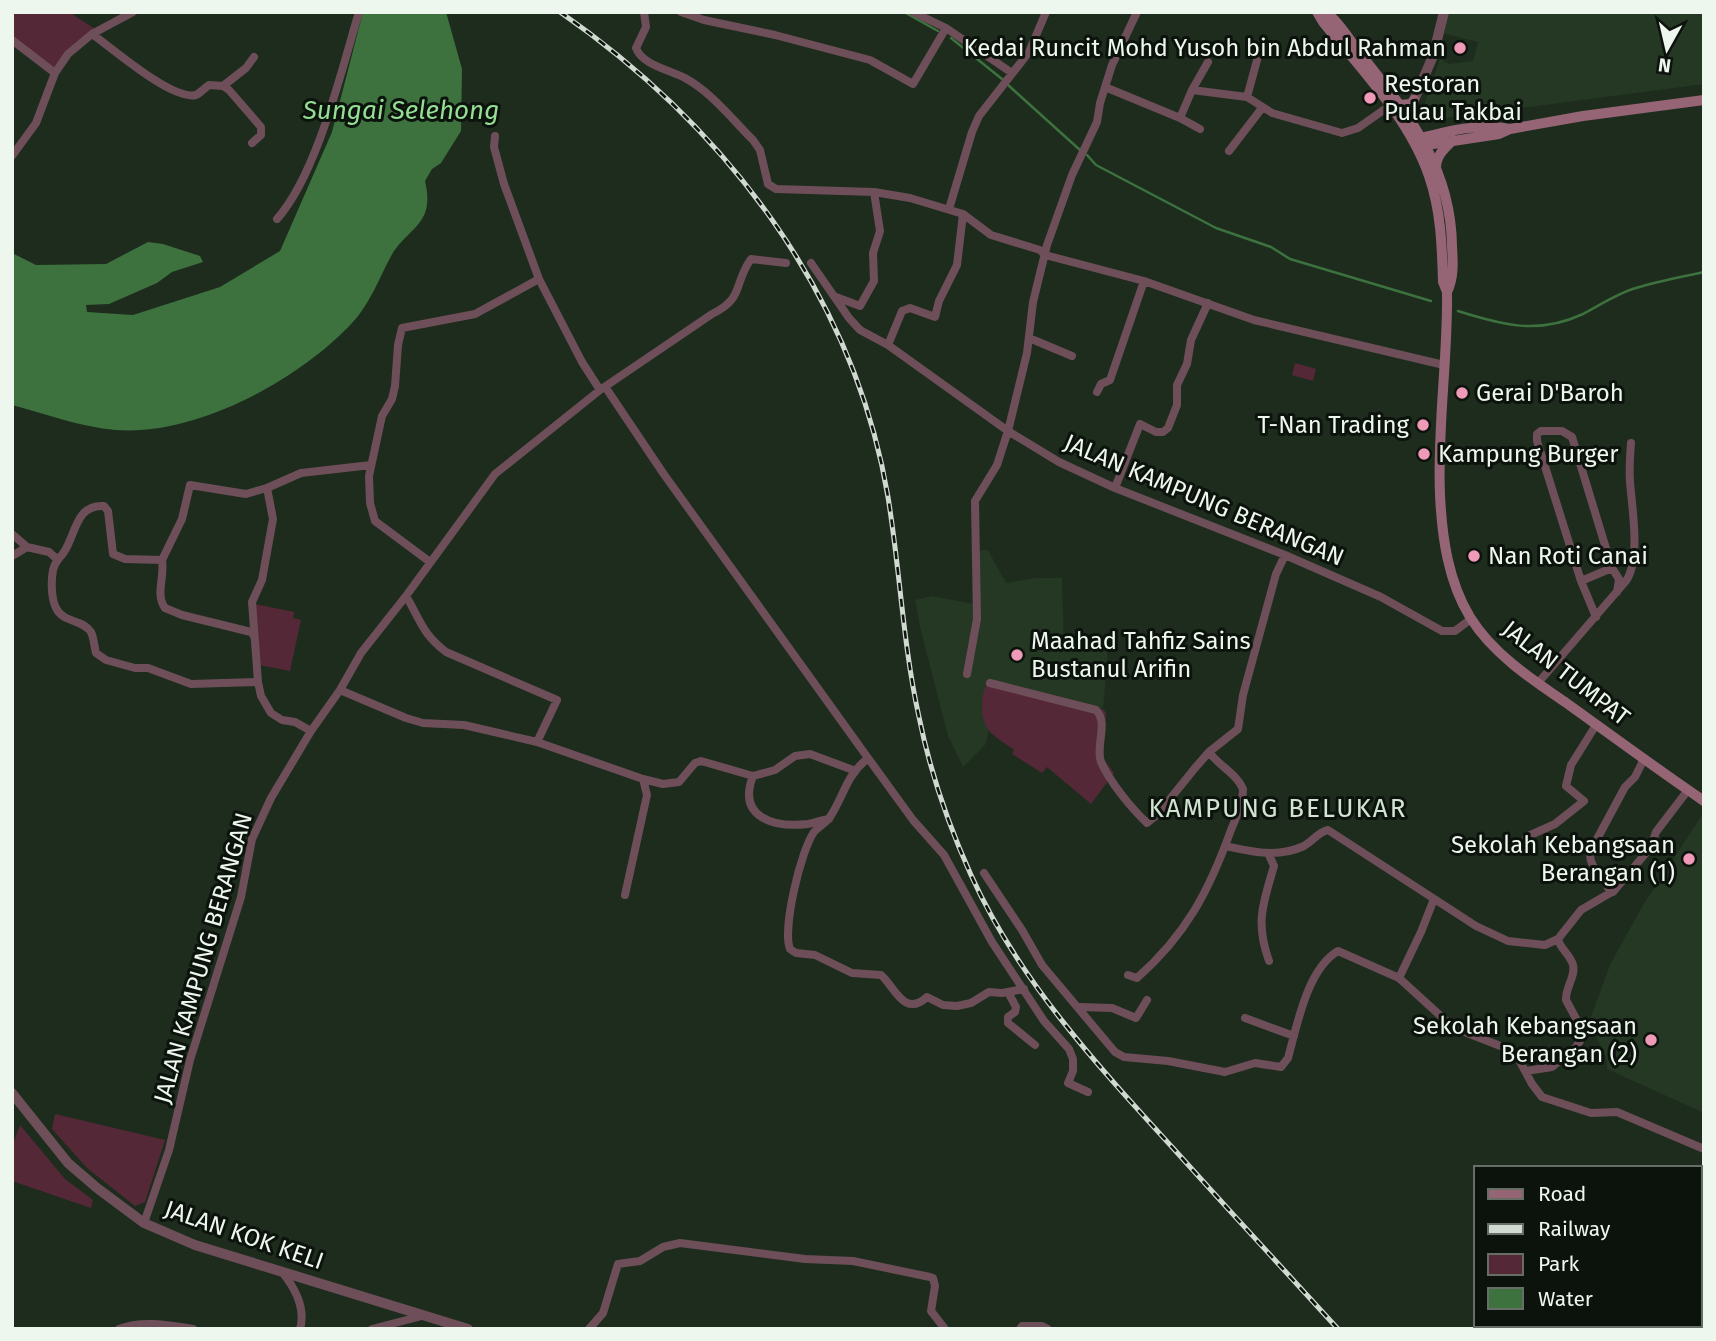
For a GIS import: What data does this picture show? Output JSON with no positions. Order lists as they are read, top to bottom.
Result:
{
  "streets": {
    "main road": ["JALAN TUMPAT"],
    "street": ["JALAN KAMPUNG BERANGAN", "JALAN KOK KELI"]
  },
  "crossings": [
    ["JALAN KAMPUNG BERANGAN", "JALAN TUMPAT"],
    ["JALAN KAMPUNG BERANGAN", "JALAN KOK KELI"]
  ],
  "districts": ["KAMPUNG BELUKAR"],
  "water": ["Sungai Selehong"],
  "places": [
    "Kedai Runcit Mohd Yusoh bin Abdul Rahman",
    "Restoran Pulau Takbai",
    "Gerai D'Baroh",
    "T-Nan Trading",
    "Kampung Burger",
    "Nan Roti Canai",
    "Maahad Tahfiz Sains Bustanul Arifin",
    "Sekolah Kebangsaan Berangan (1)",
    "Sekolah Kebangsaan Berangan (2)"
  ],
  "legend": [
    "Road",
    "Railway",
    "Park",
    "Water"
  ],
  "north": "bottom"
}
